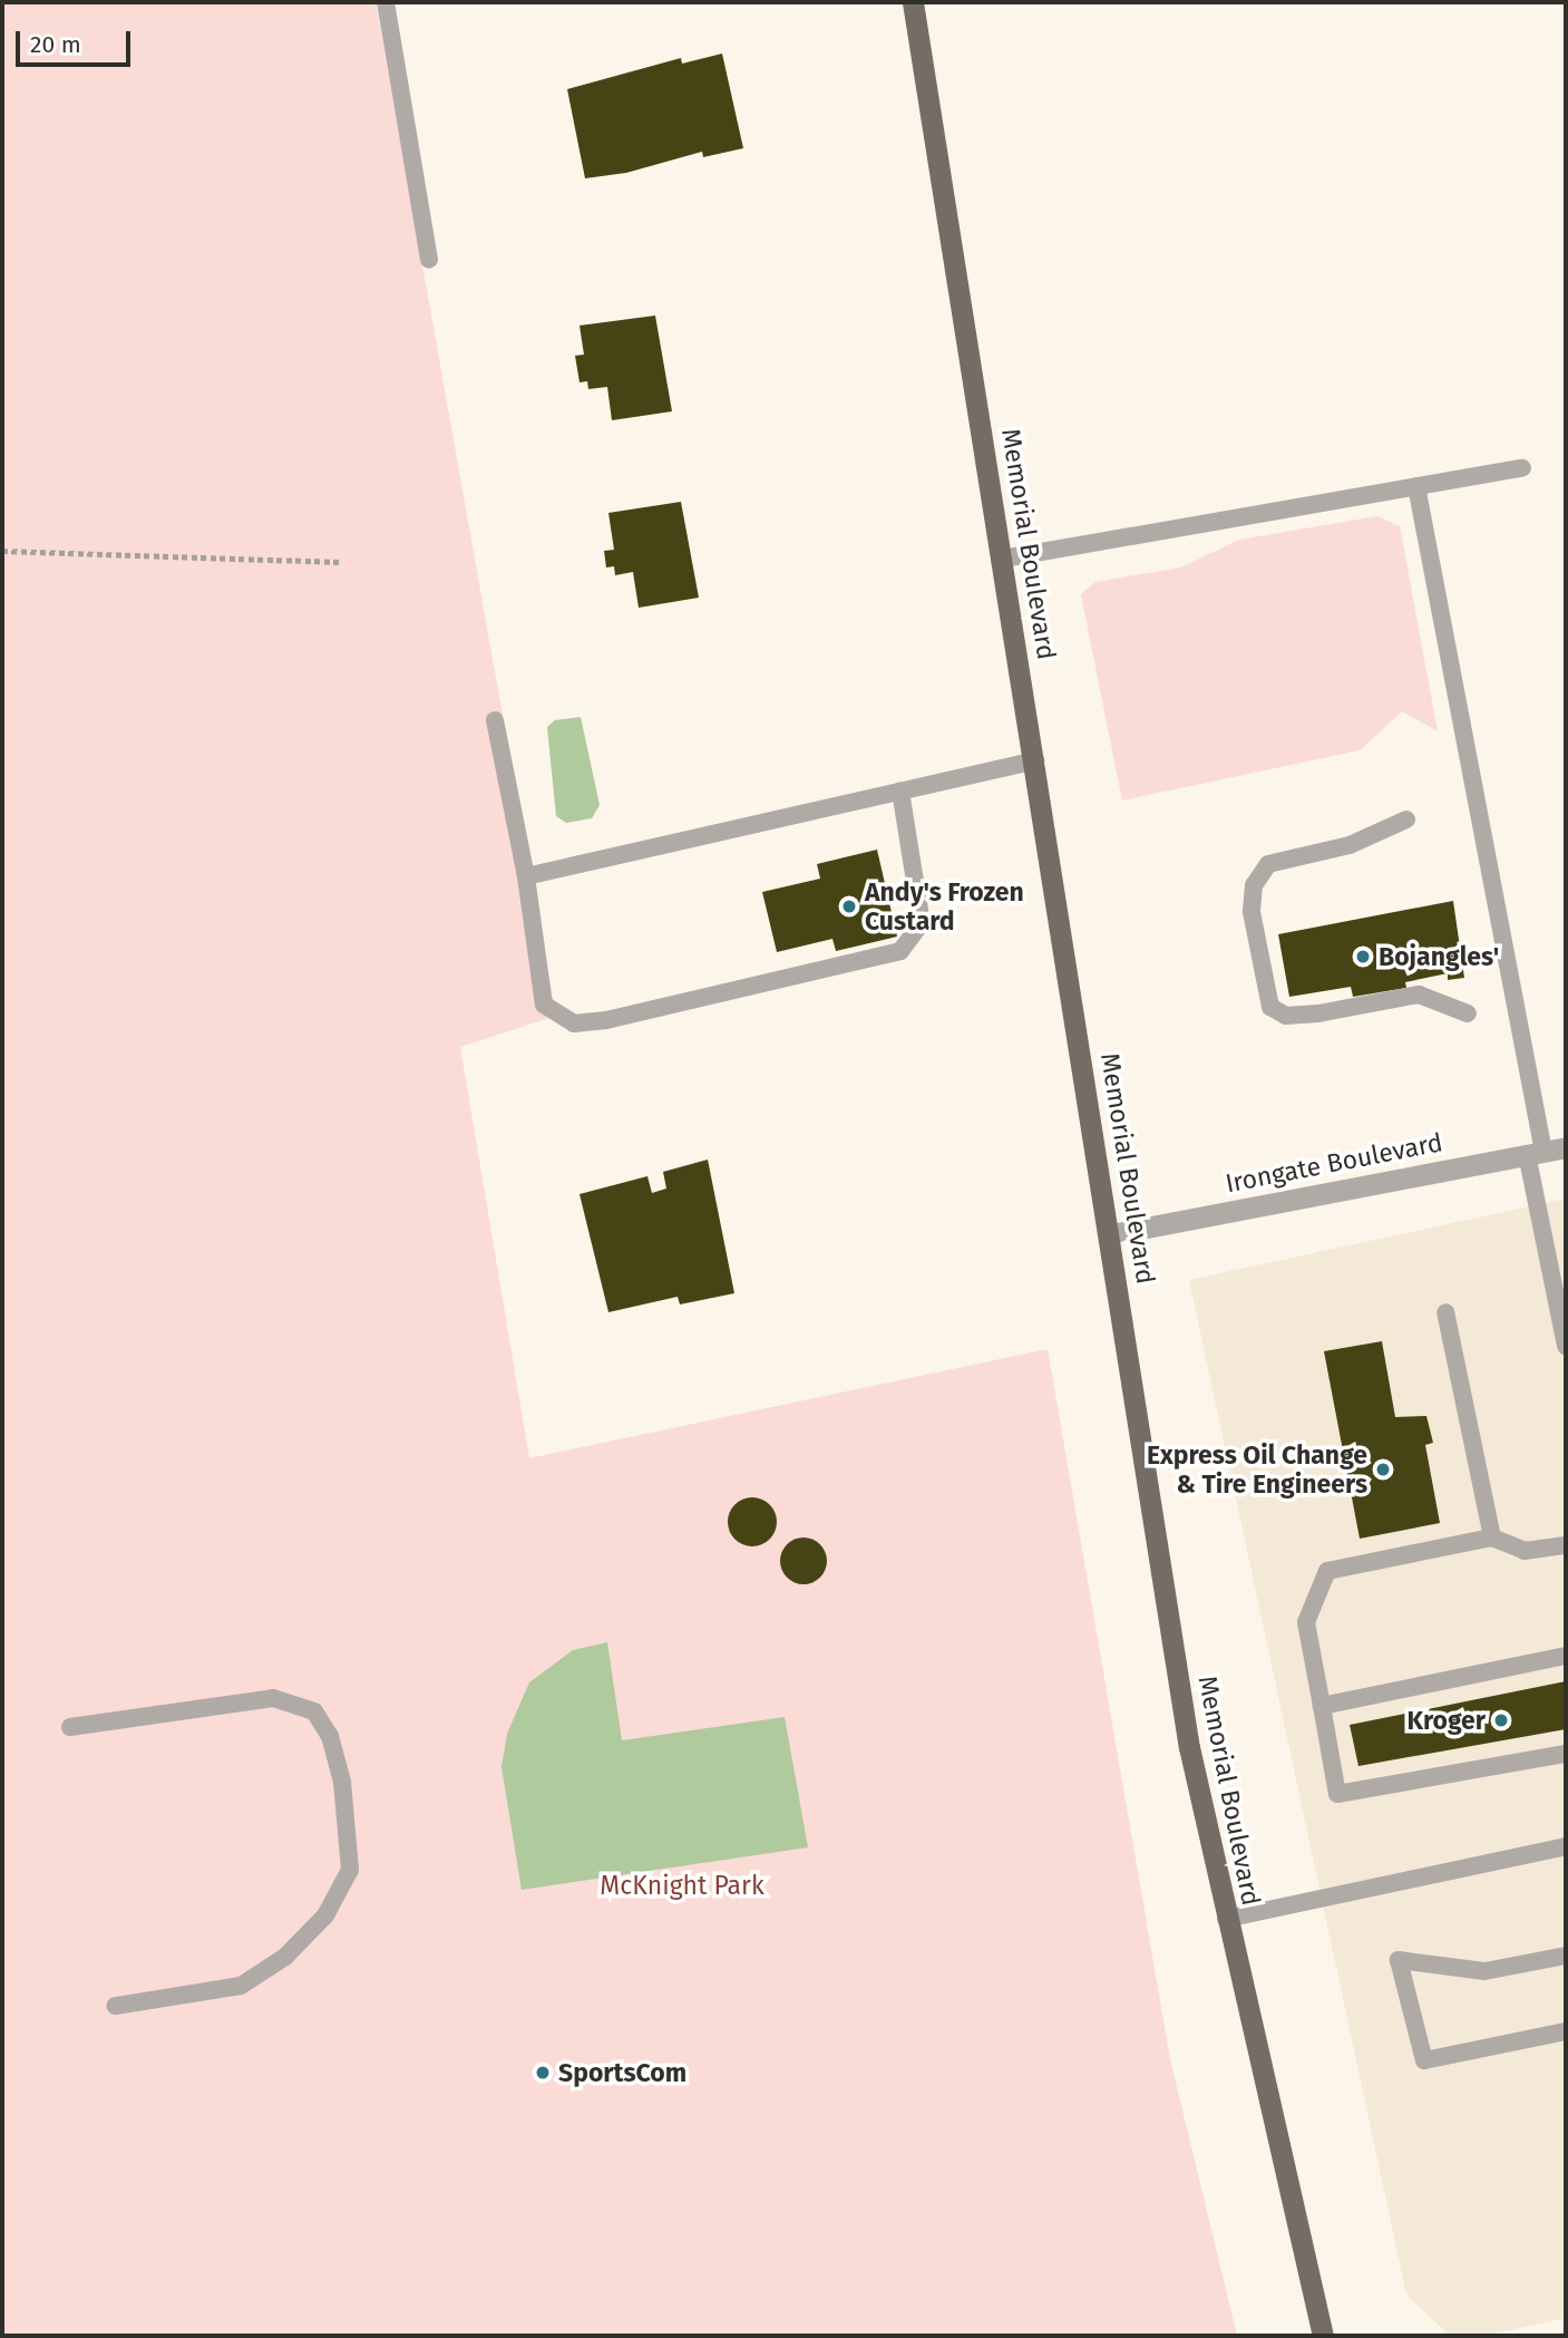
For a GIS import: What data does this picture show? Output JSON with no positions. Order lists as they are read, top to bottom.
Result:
{
  "streets": {
    "main road": ["Memorial Boulevard"],
    "street": ["Irongate Boulevard"]
  },
  "crossings": [
    ["Memorial Boulevard", "Irongate Boulevard"]
  ],
  "parks": ["McKnight Park"],
  "places": [
    "Andy's Frozen Custard",
    "Bojangles'",
    "Express Oil Change & Tire Engineers",
    "Kroger",
    "SportsCom"
  ],
  "scale_bar": "20 m"
}
